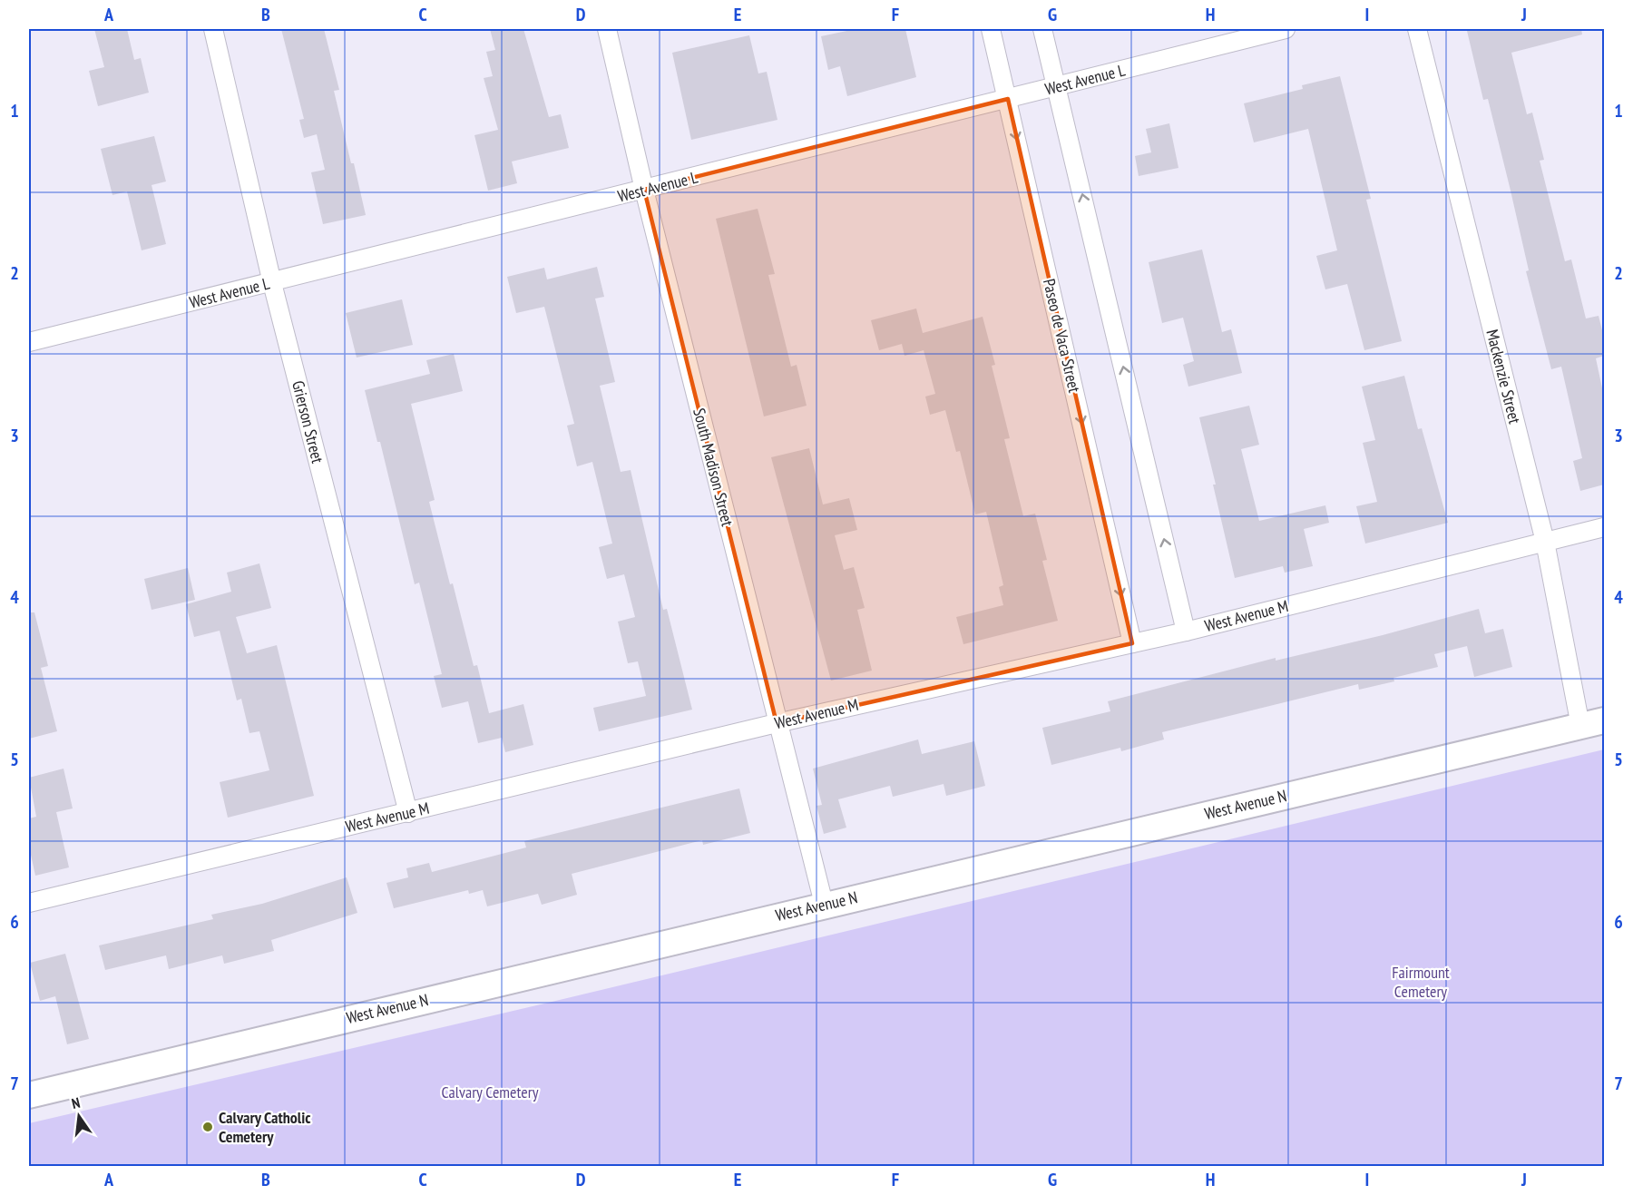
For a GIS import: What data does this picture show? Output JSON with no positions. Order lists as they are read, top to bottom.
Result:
{
  "streets": {
    "main road": ["West Avenue N"],
    "street": [
      "West Avenue L",
      "Paseo de Vaca Street",
      "Mackenzie Street",
      "Grierson Street",
      "South Madison Street",
      "West Avenue M"
    ]
  },
  "crossings": [
    ["West Avenue L", "Paseo de Vaca Street"],
    ["West Avenue L", "Grierson Street"],
    ["West Avenue L", "South Madison Street"],
    ["Paseo de Vaca Street", "West Avenue M"],
    ["Mackenzie Street", "West Avenue M"],
    ["Mackenzie Street", "West Avenue N"],
    ["Grierson Street", "West Avenue M"],
    ["South Madison Street", "West Avenue M"],
    ["South Madison Street", "West Avenue N"]
  ],
  "parks": ["Fairmount Cemetery", "Calvary Cemetery"],
  "places": ["Calvary Catholic Cemetery"],
  "north": "top",
  "grid": {
    "columns": [
      "A",
      "B",
      "C",
      "D",
      "E",
      "F",
      "G",
      "H",
      "I",
      "J"
    ],
    "rows": [
      "1",
      "2",
      "3",
      "4",
      "5",
      "6",
      "7"
    ]
  }
}
